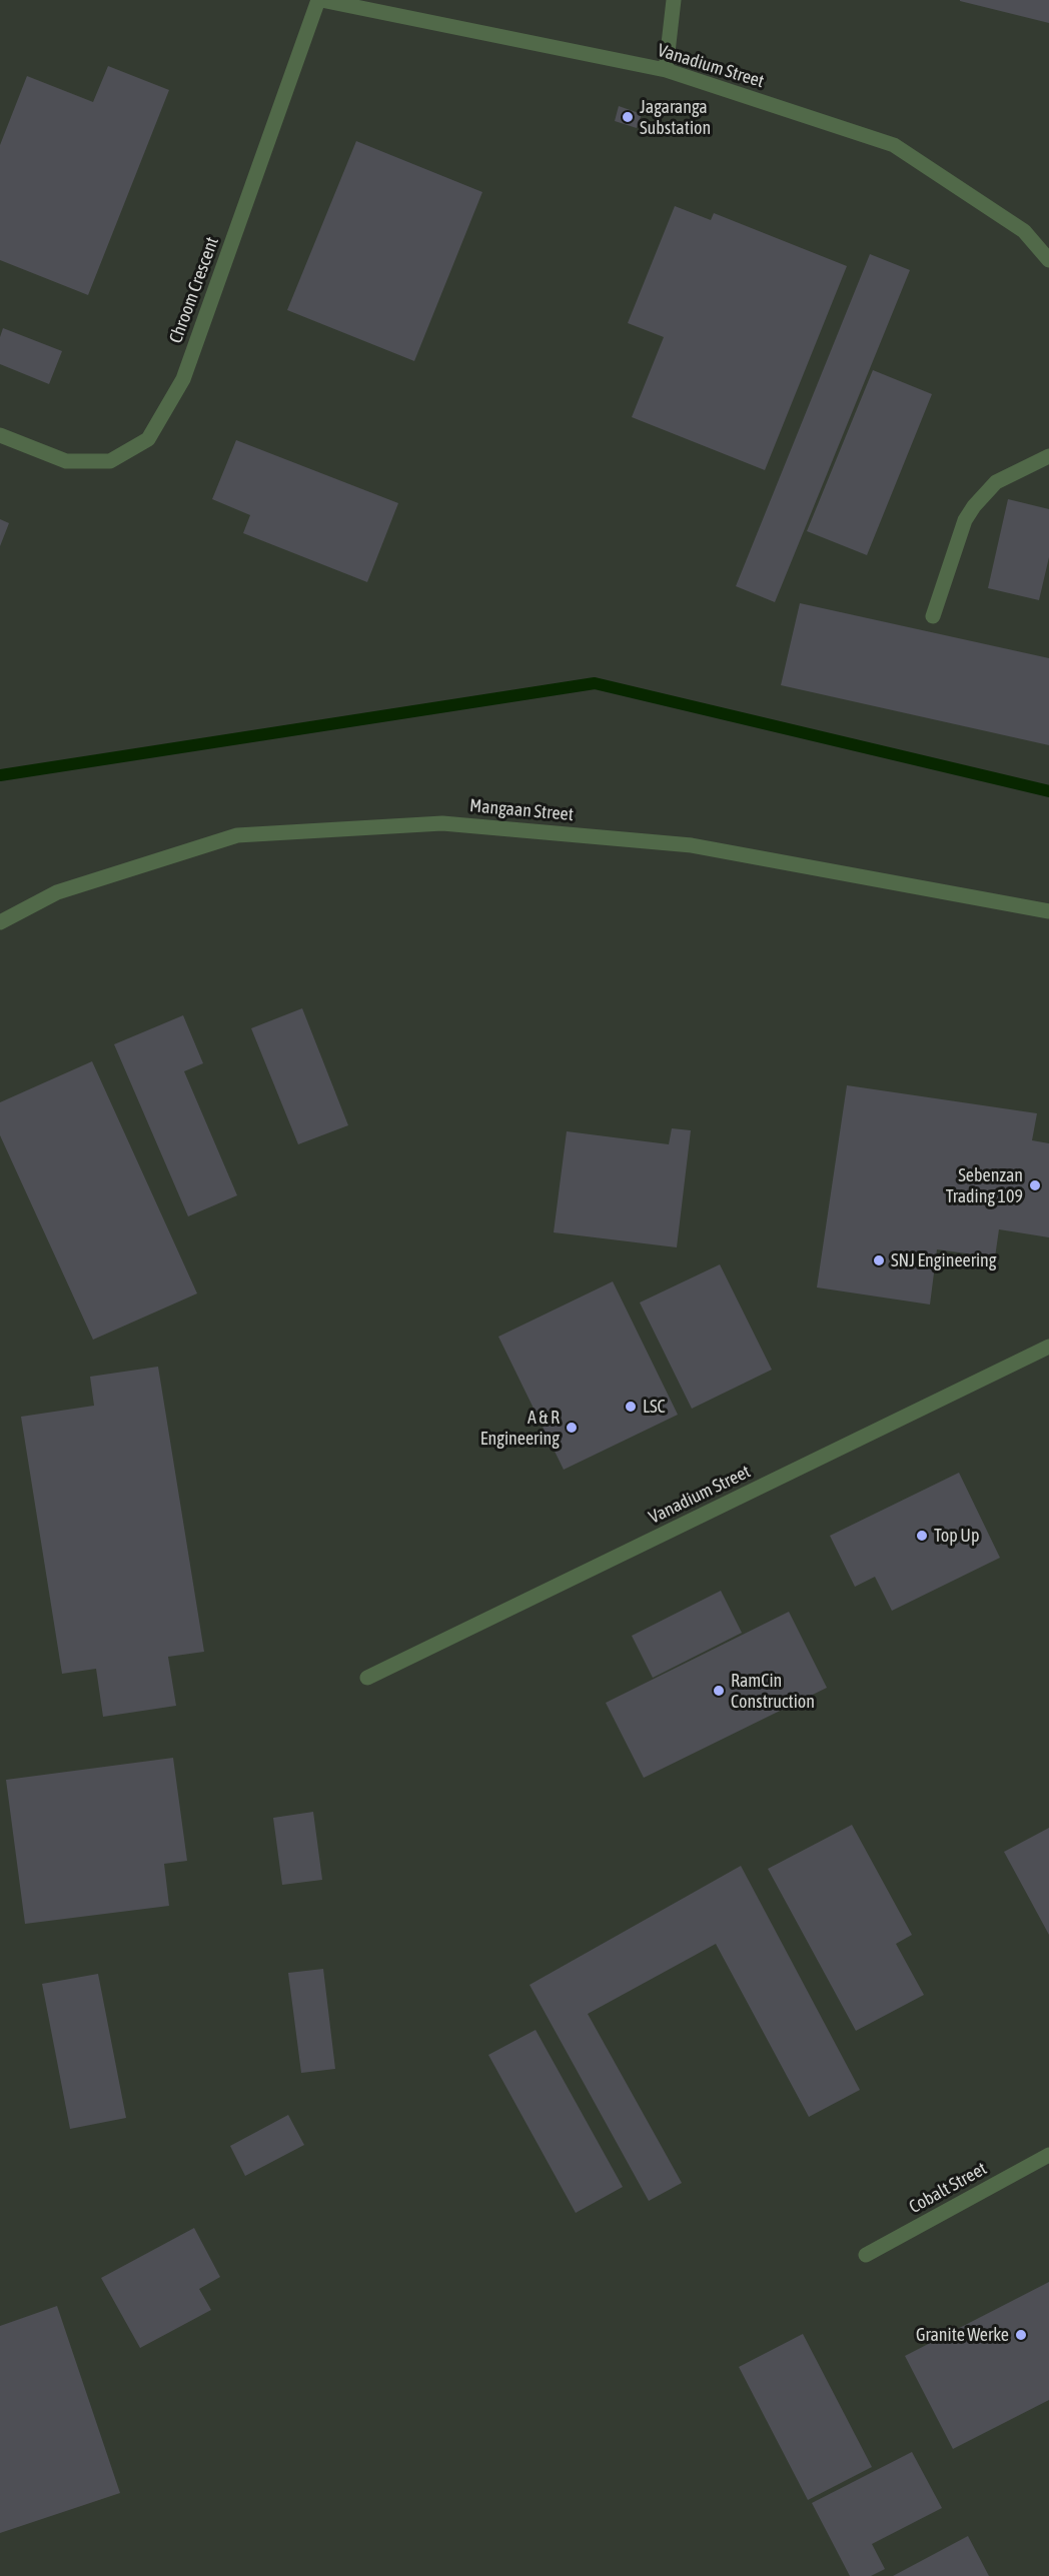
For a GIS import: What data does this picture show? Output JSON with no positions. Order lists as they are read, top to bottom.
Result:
{
  "streets": {
    "street": [
      "Vanadium Street",
      "Chroom Crescent",
      "Mangaan Street",
      "Cobalt Street"
    ]
  },
  "crossings": [
    ["Vanadium Street", "Chroom Crescent"]
  ],
  "places": [
    "Jagaranga Substation",
    "Sebenzan Trading 109",
    "SNJ Engineering",
    "LSC",
    "A & R Engineering",
    "Top Up",
    "RamCin Construction",
    "Granite Werke"
  ]
}
